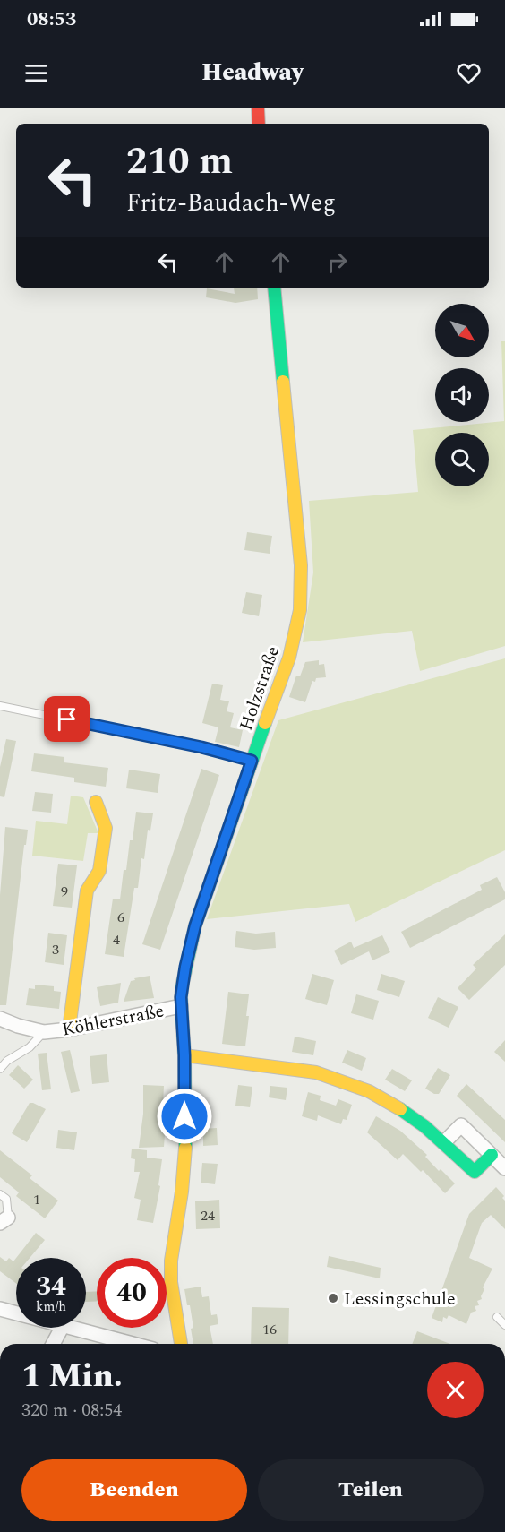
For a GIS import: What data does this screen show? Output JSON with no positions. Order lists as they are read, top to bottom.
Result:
{
  "streets": {
    "street": ["Holzstraße", "Köhlerstraße"]
  },
  "crossings": [
    ["Holzstraße", "Köhlerstraße"]
  ],
  "places": ["Lessingschule"],
  "house_numbers": [
    "9",
    "6",
    "4",
    "3",
    "1",
    "24",
    "16"
  ],
  "north": "bottom right",
  "page": {
    "status": "08:53",
    "header": "Headway",
    "turn": ["210 m", "Fritz-Baudach-Weg"],
    "speed": "34 km/h",
    "limit": "40",
    "heading": ["1 Min.", "320 m · 08:54"],
    "buttons": ["Beenden", "Teilen"]
  }
}
